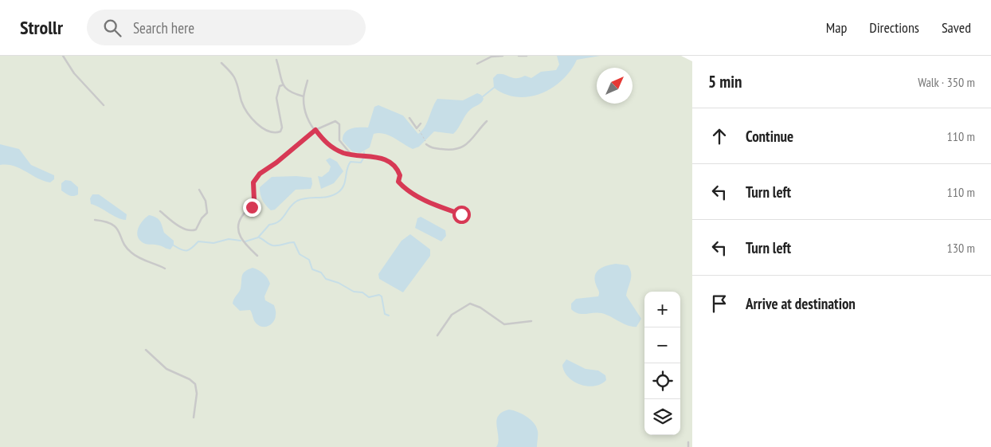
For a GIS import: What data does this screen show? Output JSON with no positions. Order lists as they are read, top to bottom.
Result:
{
  "north": "top right",
  "page": {
    "header": "Strollr",
    "search": "Search here",
    "nav": ["Map", "Directions", "Saved"],
    "heading": ["5 min", "Walk · 350 m"],
    "list": [
      ["Continue", "110 m"],
      ["Turn left", "110 m"],
      ["Turn left", "130 m"],
      "Arrive at destination"
    ],
    "map_buttons": ["+", "−"]
  }
}
